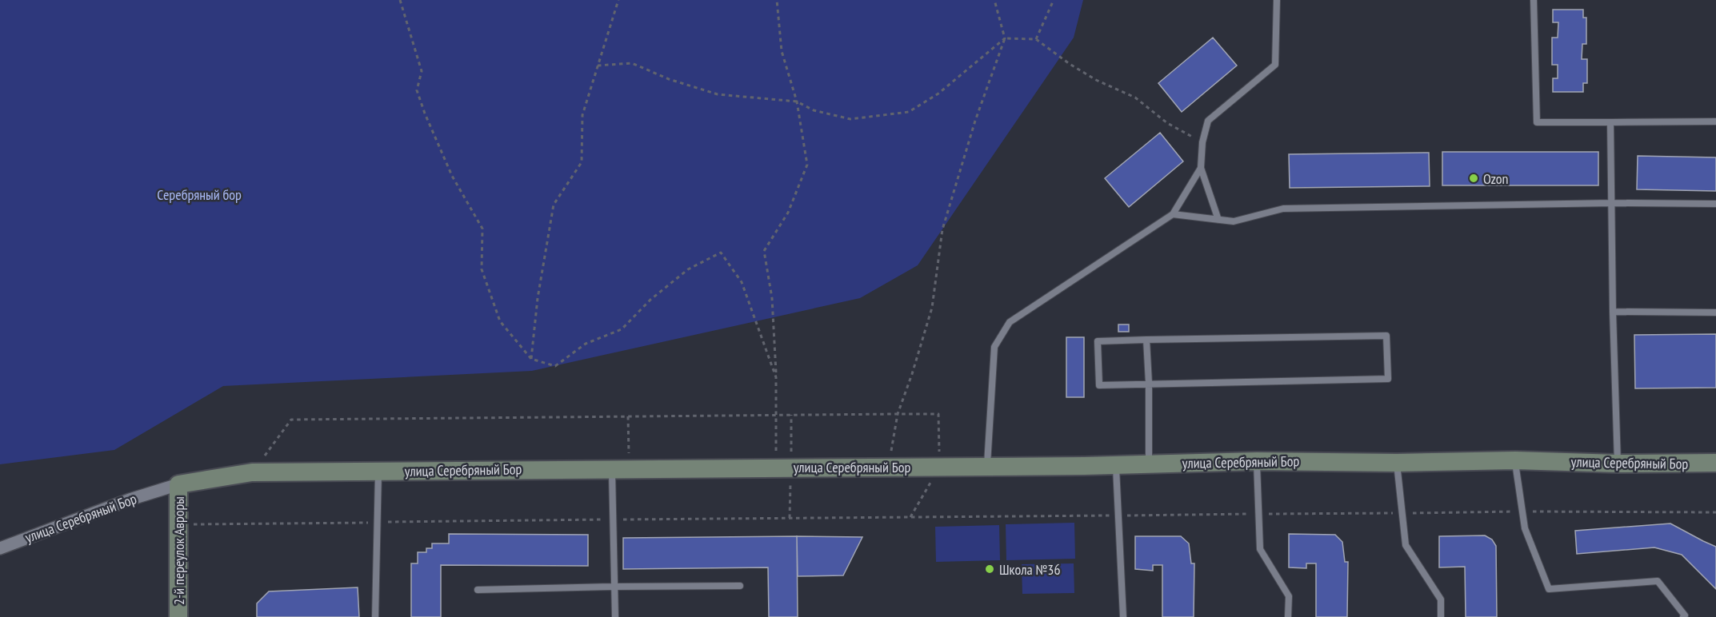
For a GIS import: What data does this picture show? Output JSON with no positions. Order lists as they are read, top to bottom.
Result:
{
  "streets": {
    "street": ["улица Серебряный Бор", "2-й переулок Авроры"]
  },
  "crossings": [
    ["улица Серебряный Бор", "2-й переулок Авроры"]
  ],
  "parks": ["Серебряный бор"],
  "places": ["Ozon", "Школа №36"]
}
